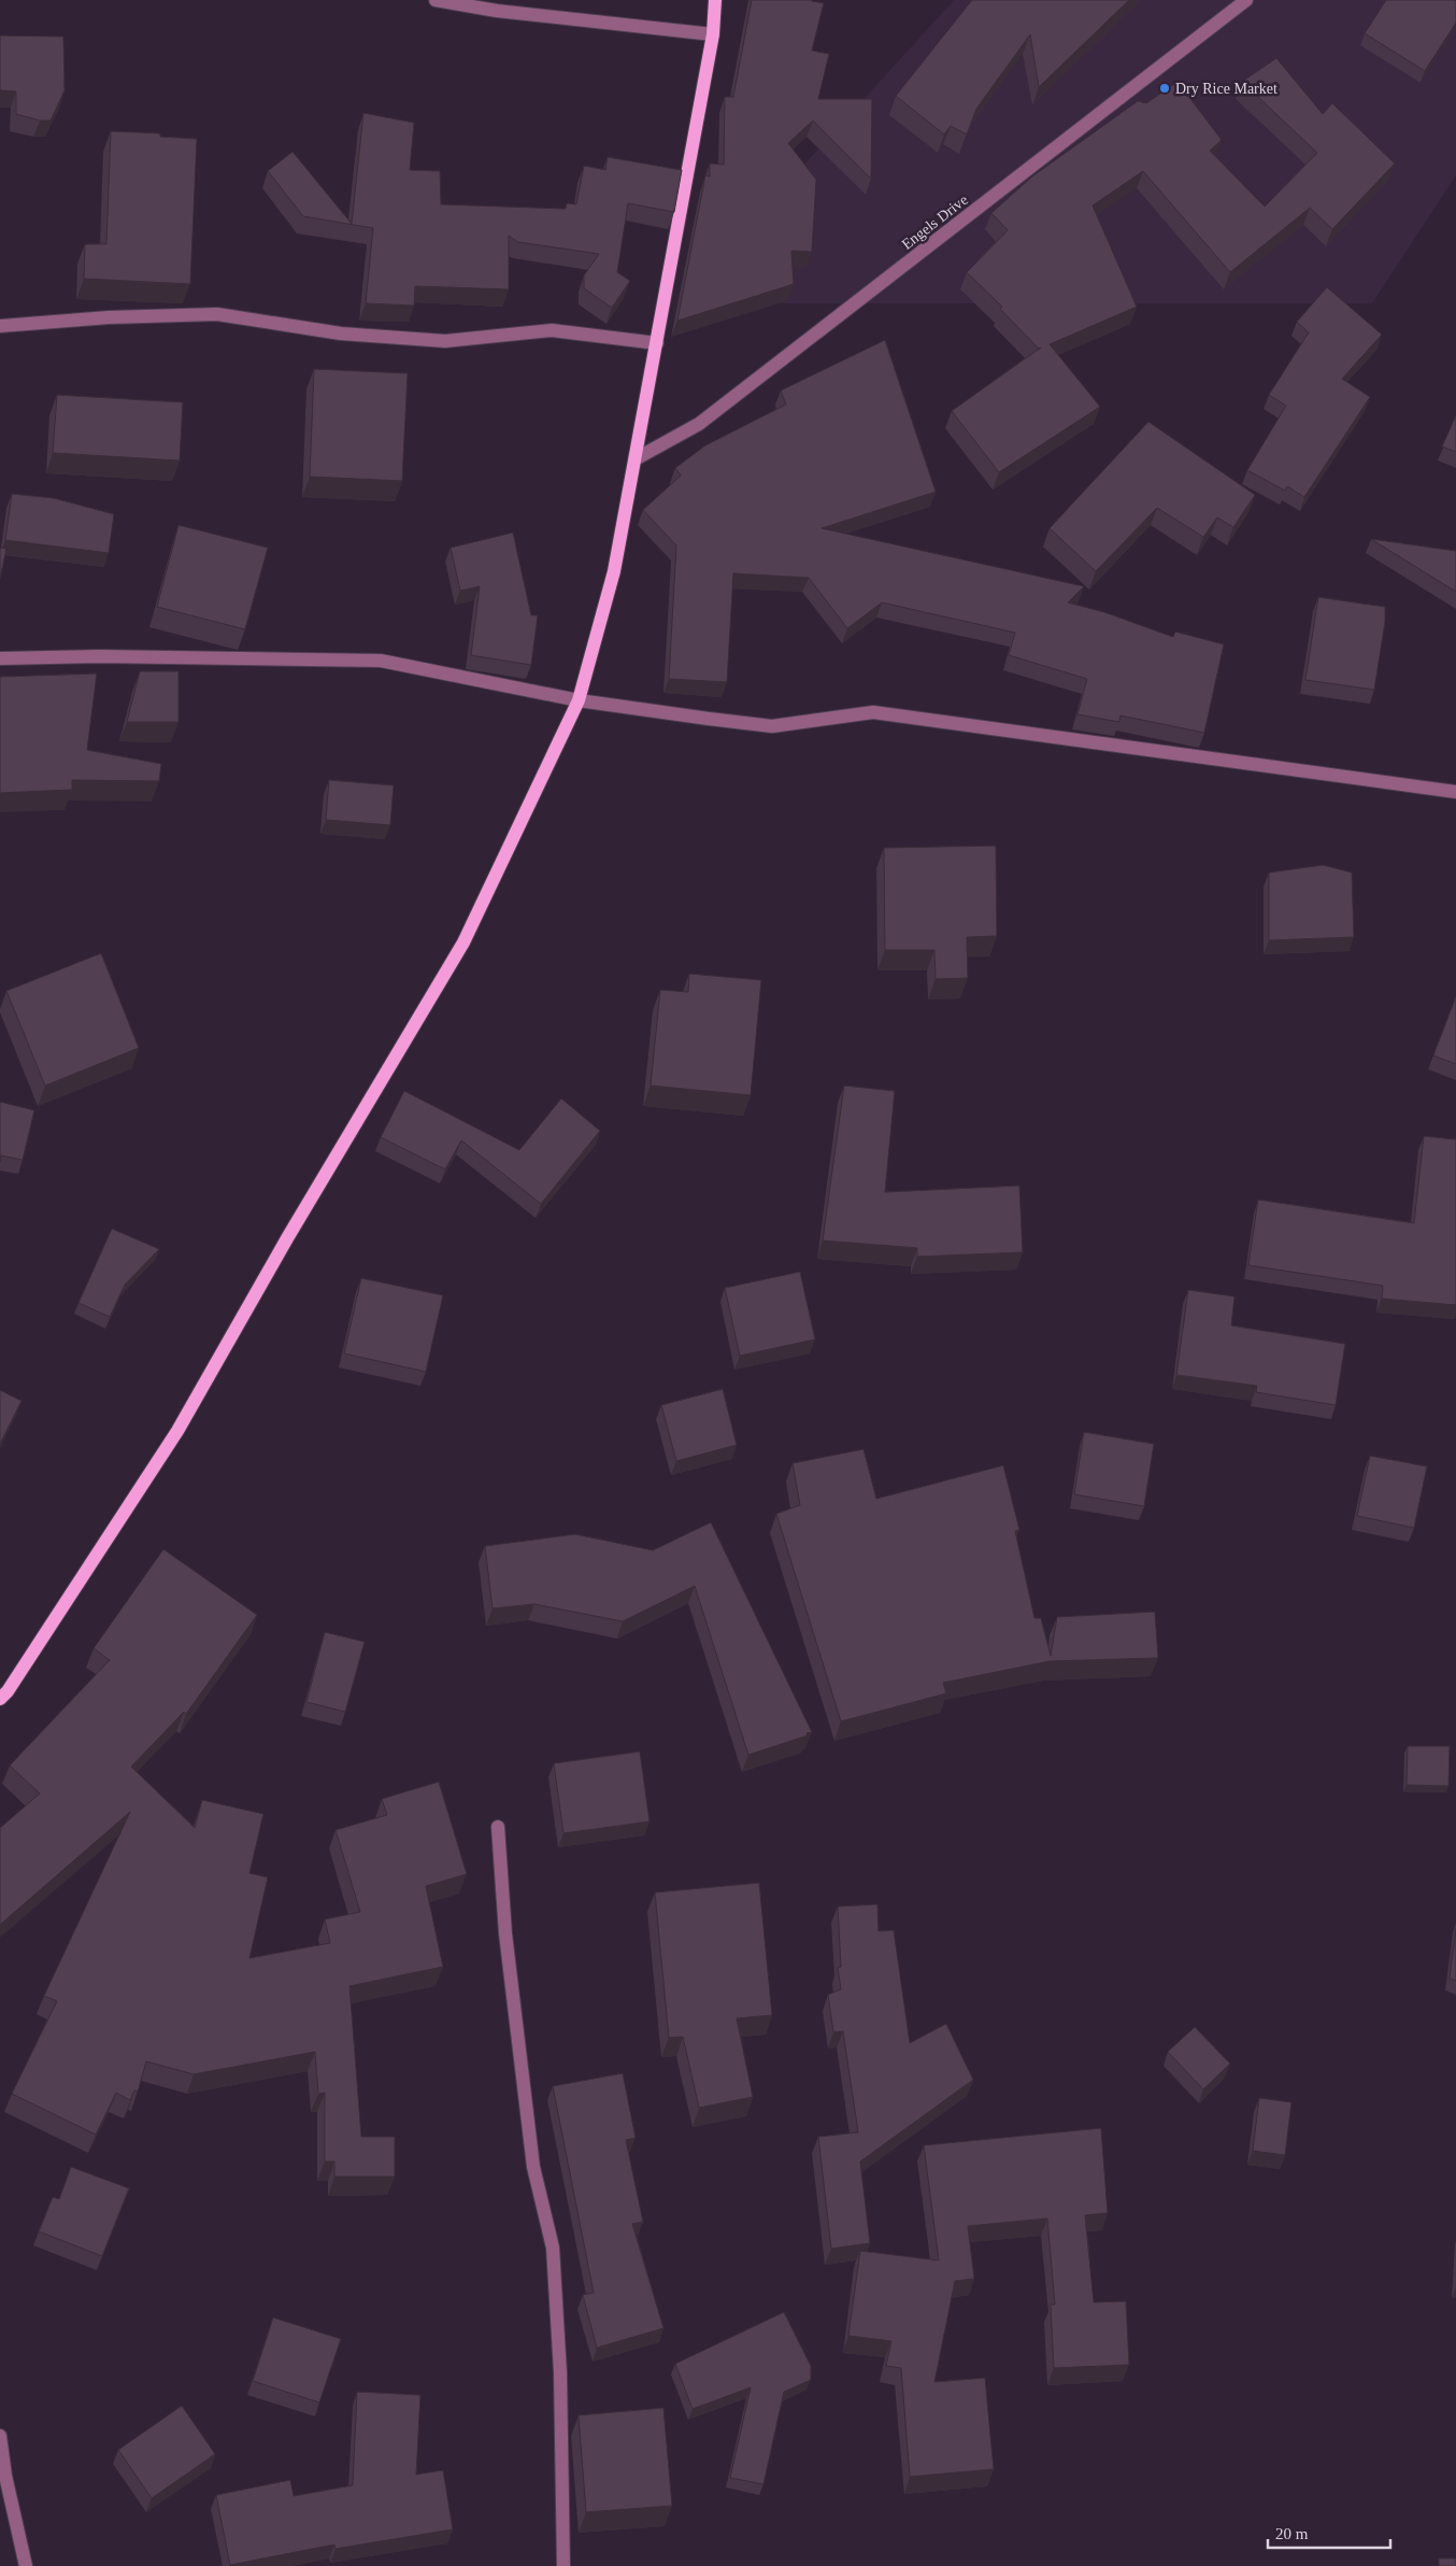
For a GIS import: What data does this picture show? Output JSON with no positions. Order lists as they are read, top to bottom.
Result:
{
  "streets": {
    "street": ["Engels Drive"]
  },
  "places": ["Dry Rice Market"],
  "scale_bar": "20 m"
}
